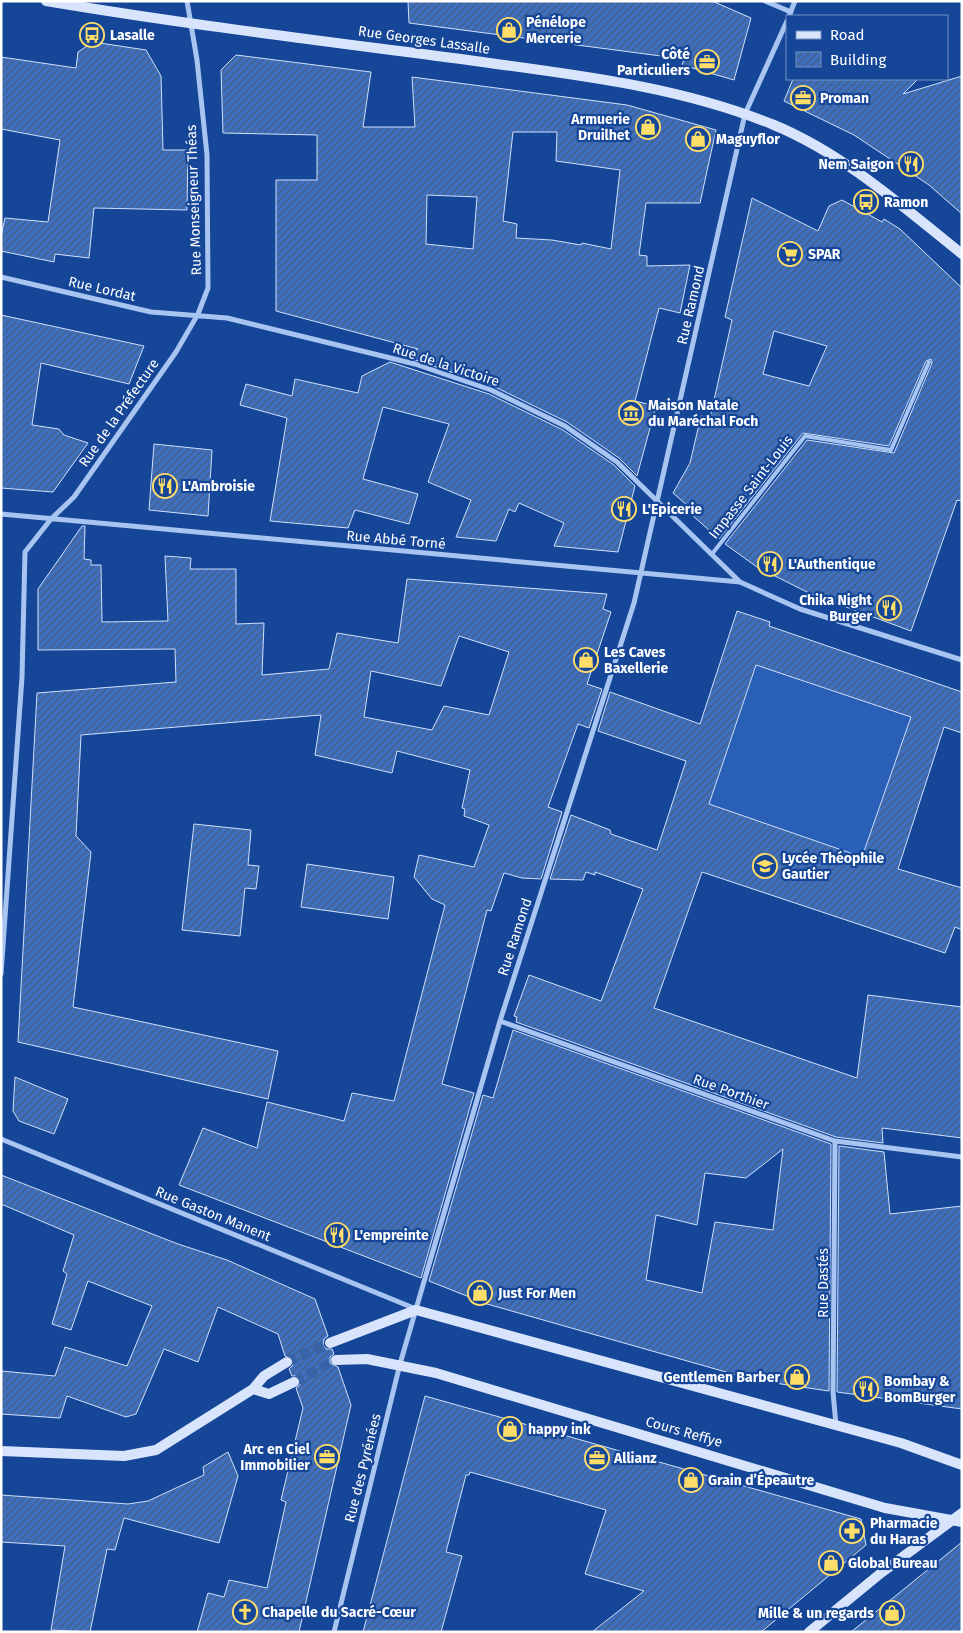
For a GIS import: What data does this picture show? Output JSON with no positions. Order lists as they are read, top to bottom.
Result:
{
  "streets": {
    "street": [
      "Rue Georges Lassalle",
      "Rue Monseigneur Théas",
      "Rue Lordat",
      "Rue Ramond",
      "Rue de la Victoire",
      "Rue de la Préfecture",
      "Rue Abbé Torné",
      "Rue Porthier",
      "Rue Gaston Manent",
      "Rue Dastés",
      "Cours Reffye",
      "Rue des Pyrénées"
    ],
    "lane": ["Impasse Saint-Louis"]
  },
  "crossings": [
    ["Rue Georges Lassalle", "Rue Monseigneur Théas"],
    ["Rue Georges Lassalle", "Rue Ramond"],
    ["Rue Monseigneur Théas", "Rue Lordat"],
    ["Rue Monseigneur Théas", "Rue de la Victoire"],
    ["Rue Monseigneur Théas", "Rue de la Préfecture"],
    ["Rue Lordat", "Rue de la Victoire"],
    ["Rue Lordat", "Rue de la Préfecture"],
    ["Rue Ramond", "Rue de la Victoire"],
    ["Rue Ramond", "Rue Abbé Torné"],
    ["Rue Ramond", "Rue Porthier"],
    ["Rue Ramond", "Rue Gaston Manent"],
    ["Rue Ramond", "Rue des Pyrénées"],
    ["Rue de la Victoire", "Rue de la Préfecture"],
    ["Rue de la Victoire", "Rue Abbé Torné"],
    ["Rue de la Préfecture", "Rue Abbé Torné"],
    ["Impasse Saint-Louis", "Rue Abbé Torné"],
    ["Rue Porthier", "Rue Dastés"],
    ["Rue Gaston Manent", "Rue des Pyrénées"],
    ["Cours Reffye", "Rue des Pyrénées"]
  ],
  "places": {
    "shop": [
      "Pénélope Mercerie",
      "Armuerie Druilhet",
      "Maguyflor",
      "Les Caves Baxellerie",
      "Just For Men",
      "Gentlemen Barber",
      "happy ink",
      "Grain d’Épeautre",
      "Global Bureau",
      "Mille & un regards"
    ],
    "bus stop": ["Lasalle", "Ramon"],
    "office": [
      "Côté Particuliers",
      "Proman",
      "Arc en Ciel Immobilier",
      "Allianz"
    ],
    "restaurant": [
      "Nem Saigon",
      "L'Ambroisie",
      "L'Epicerie",
      "L'Authentique",
      "Chika Night Burger",
      "L'empreinte",
      "Bombay & BomBurger"
    ],
    "supermarket": ["SPAR"],
    "museum": ["Maison Natale du Maréchal Foch"],
    "school or university": ["Lycée Théophile Gautier"],
    "pharmacy": ["Pharmacie du Haras"],
    "church": ["Chapelle du Sacré-Cœur"]
  },
  "legend": ["Road", "Building"]
}
